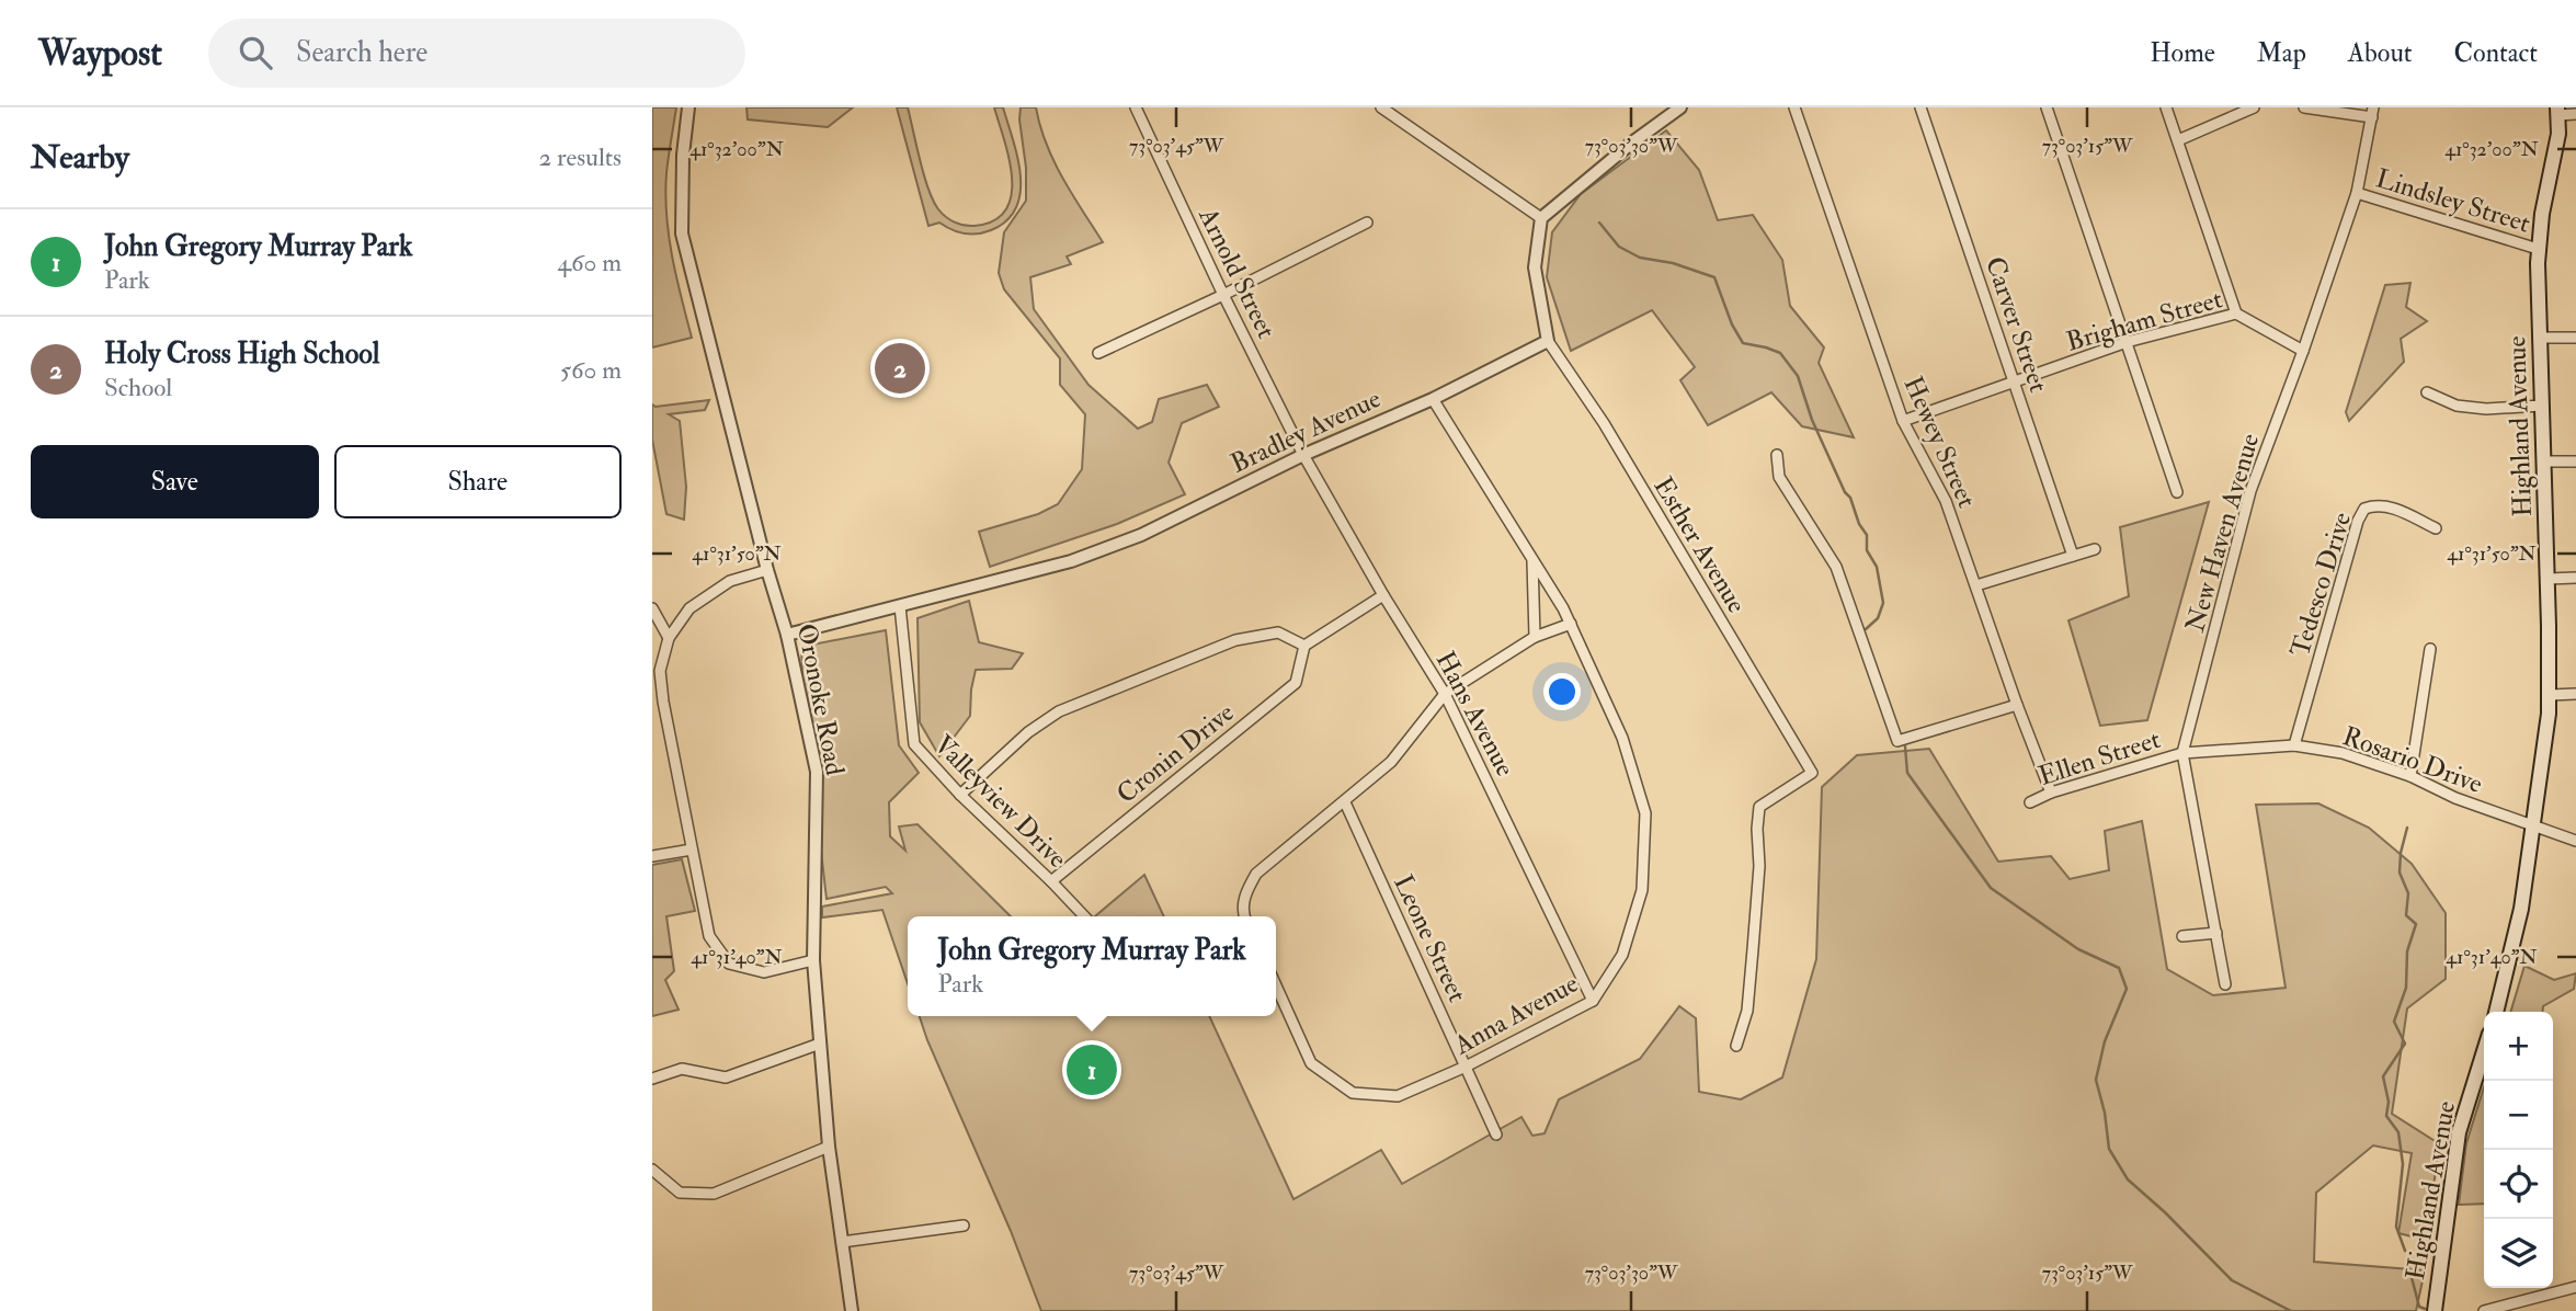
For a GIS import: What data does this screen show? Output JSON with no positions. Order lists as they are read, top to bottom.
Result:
{
  "streets": {
    "main road": ["Highland Avenue"],
    "street": [
      "Lindsley Street",
      "Arnold Street",
      "Brigham Street",
      "Carver Street",
      "Bradley Avenue",
      "Hewey Street",
      "New Haven Avenue",
      "Esther Avenue",
      "Tedesco Drive",
      "Oronoke Road",
      "Hans Avenue",
      "Cronin Drive",
      "Ellen Street",
      "Rosario Drive",
      "Valleyview Drive",
      "Leone Street",
      "Anna Avenue"
    ]
  },
  "crossings": [
    ["Lindsley Street", "Highland Avenue"],
    ["Lindsley Street", "New Haven Avenue"],
    ["Arnold Street", "Bradley Avenue"],
    ["Arnold Street", "Hans Avenue"],
    ["Brigham Street", "Carver Street"],
    ["Brigham Street", "Hewey Street"],
    ["Brigham Street", "New Haven Avenue"],
    ["Highland Avenue", "Rosario Drive"],
    ["Bradley Avenue", "Esther Avenue"],
    ["Bradley Avenue", "Oronoke Road"],
    ["Bradley Avenue", "Hans Avenue"],
    ["Bradley Avenue", "Valleyview Drive"],
    ["Bradley Avenue", "Anna Avenue"],
    ["Hewey Street", "Ellen Street"],
    ["New Haven Avenue", "Ellen Street"],
    ["New Haven Avenue", "Rosario Drive"],
    ["Tedesco Drive", "Rosario Drive"],
    ["Hans Avenue", "Anna Avenue"],
    ["Cronin Drive", "Valleyview Drive"],
    ["Ellen Street", "Rosario Drive"],
    ["Leone Street", "Anna Avenue"]
  ],
  "page": {
    "header": "Waypost",
    "search": "Search here",
    "nav": [
      "Home",
      "Map",
      "About",
      "Contact"
    ],
    "heading": ["Nearby", "2 results"],
    "list": [
      {
        "mark": "1",
        "name": "John Gregory Murray Park",
        "note": "Park",
        "value": "460 m"
      },
      {
        "mark": "2",
        "name": "Holy Cross High School",
        "note": "School",
        "value": "560 m"
      }
    ],
    "pins": ["2", "1"],
    "buttons": ["Save", "Share"],
    "popup": ["John Gregory Murray Park", "Park"],
    "map_buttons": ["+", "−"]
  },
  "coordinates": [
    "73°03'45\"W",
    "73°03'30\"W",
    "73°03'15\"W",
    "41°32'00\"N",
    "41°31'50\"N",
    "41°31'40\"N"
  ]
}
